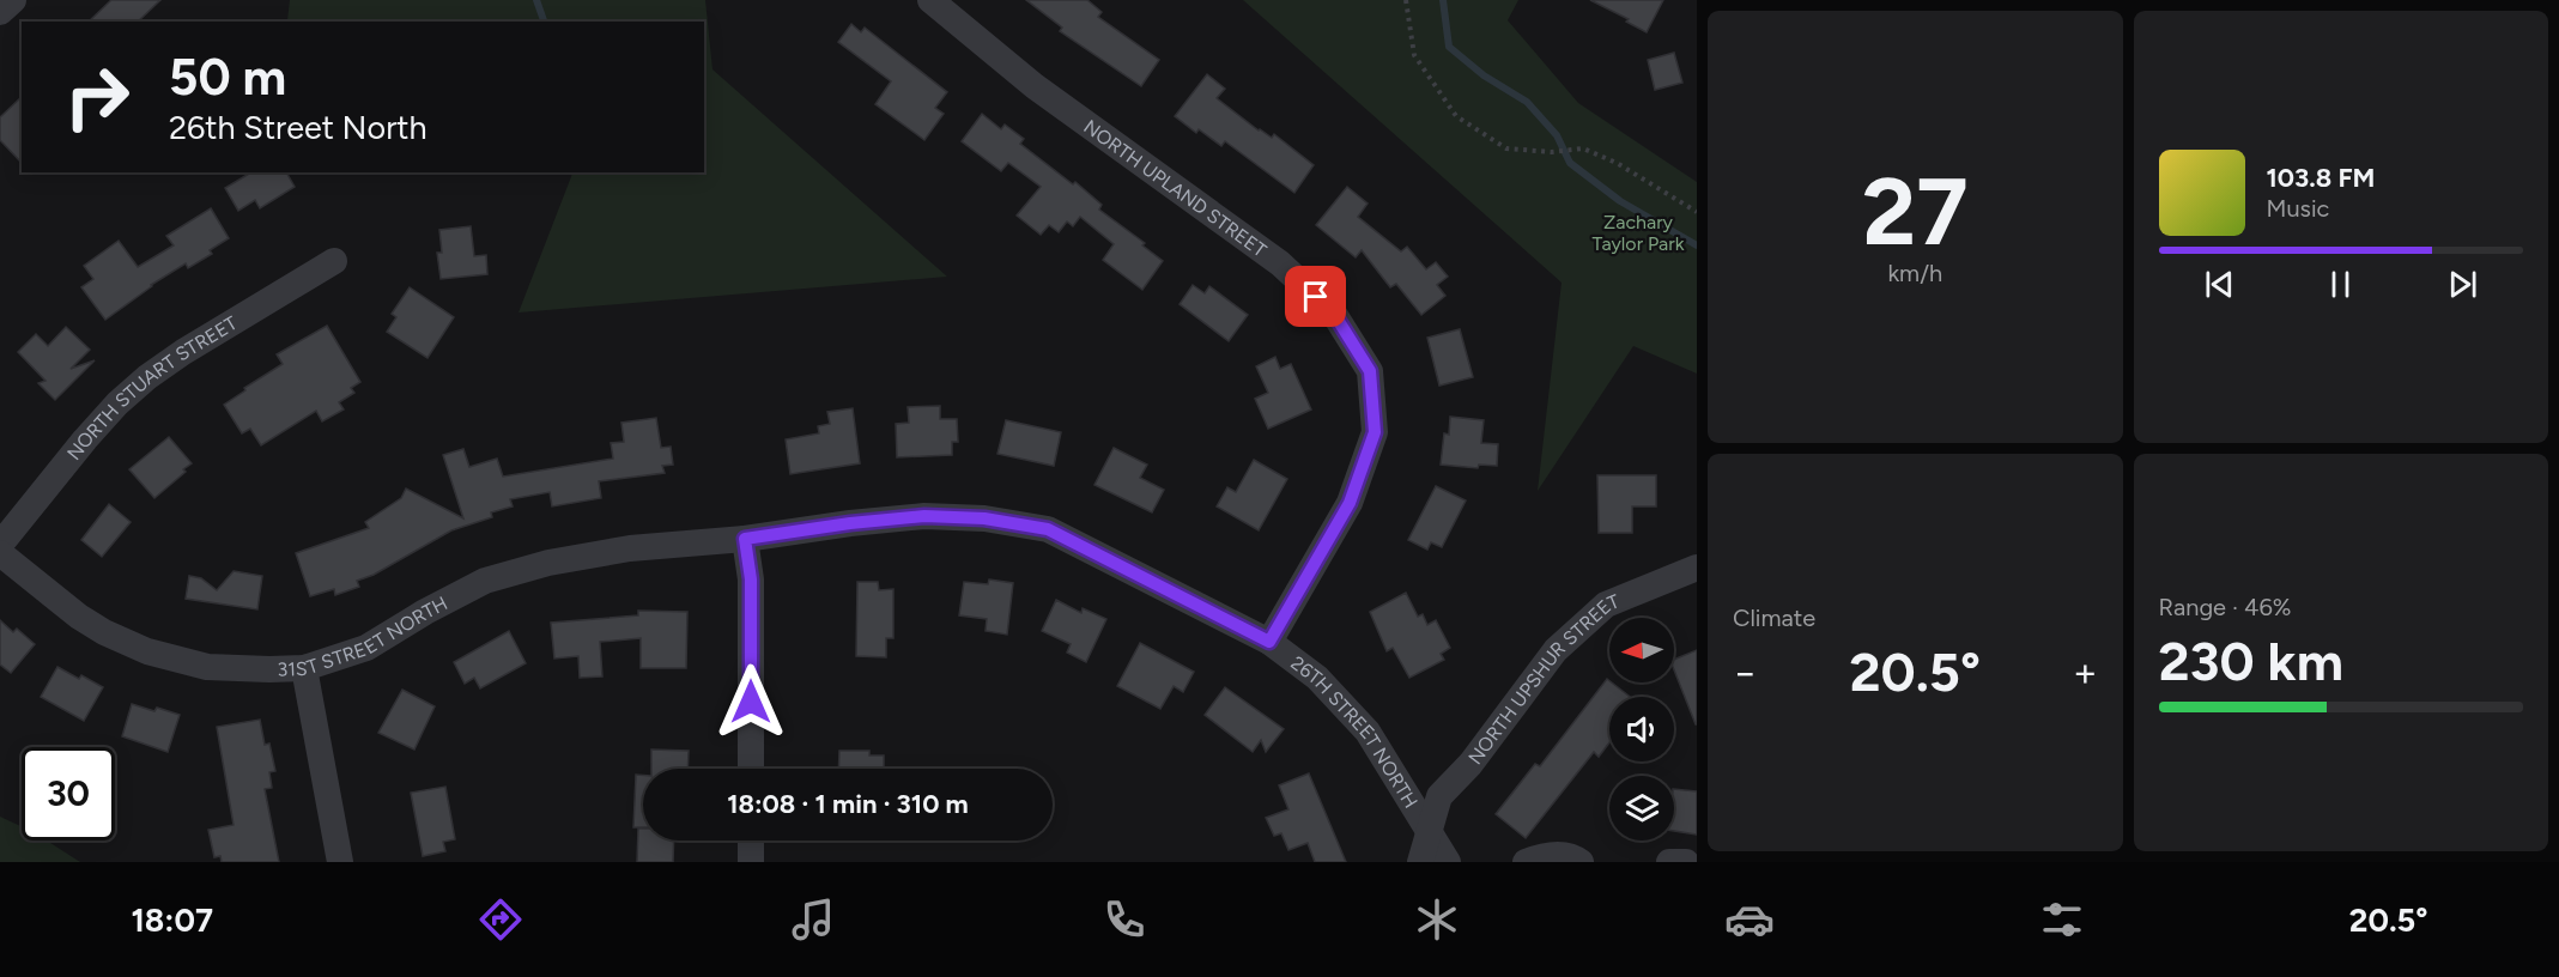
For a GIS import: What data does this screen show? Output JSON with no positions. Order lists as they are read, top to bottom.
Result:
{
  "streets": {
    "street": [
      "NORTH UPLAND STREET",
      "NORTH STUART STREET",
      "31ST STREET NORTH",
      "NORTH UPSHUR STREET",
      "26TH STREET NORTH"
    ]
  },
  "crossings": [
    ["NORTH UPLAND STREET", "26TH STREET NORTH"],
    ["31ST STREET NORTH", "26TH STREET NORTH"],
    ["NORTH UPSHUR STREET", "26TH STREET NORTH"]
  ],
  "parks": ["Zachary Taylor Park"],
  "north": "left",
  "page": {
    "tile": [
      ["27", "km/h"],
      "Climate",
      ["Range · 46%", "230 km"]
    ],
    "turn": ["50 m", "26th Street North"],
    "song": ["103.8 FM", "Music"],
    "heat": ["−", "20.5°", "+"],
    "limit": "30",
    "trip": "18:08 · 1 min · 310 m",
    "tabs": ["18:07", "20.5°"]
  }
}
